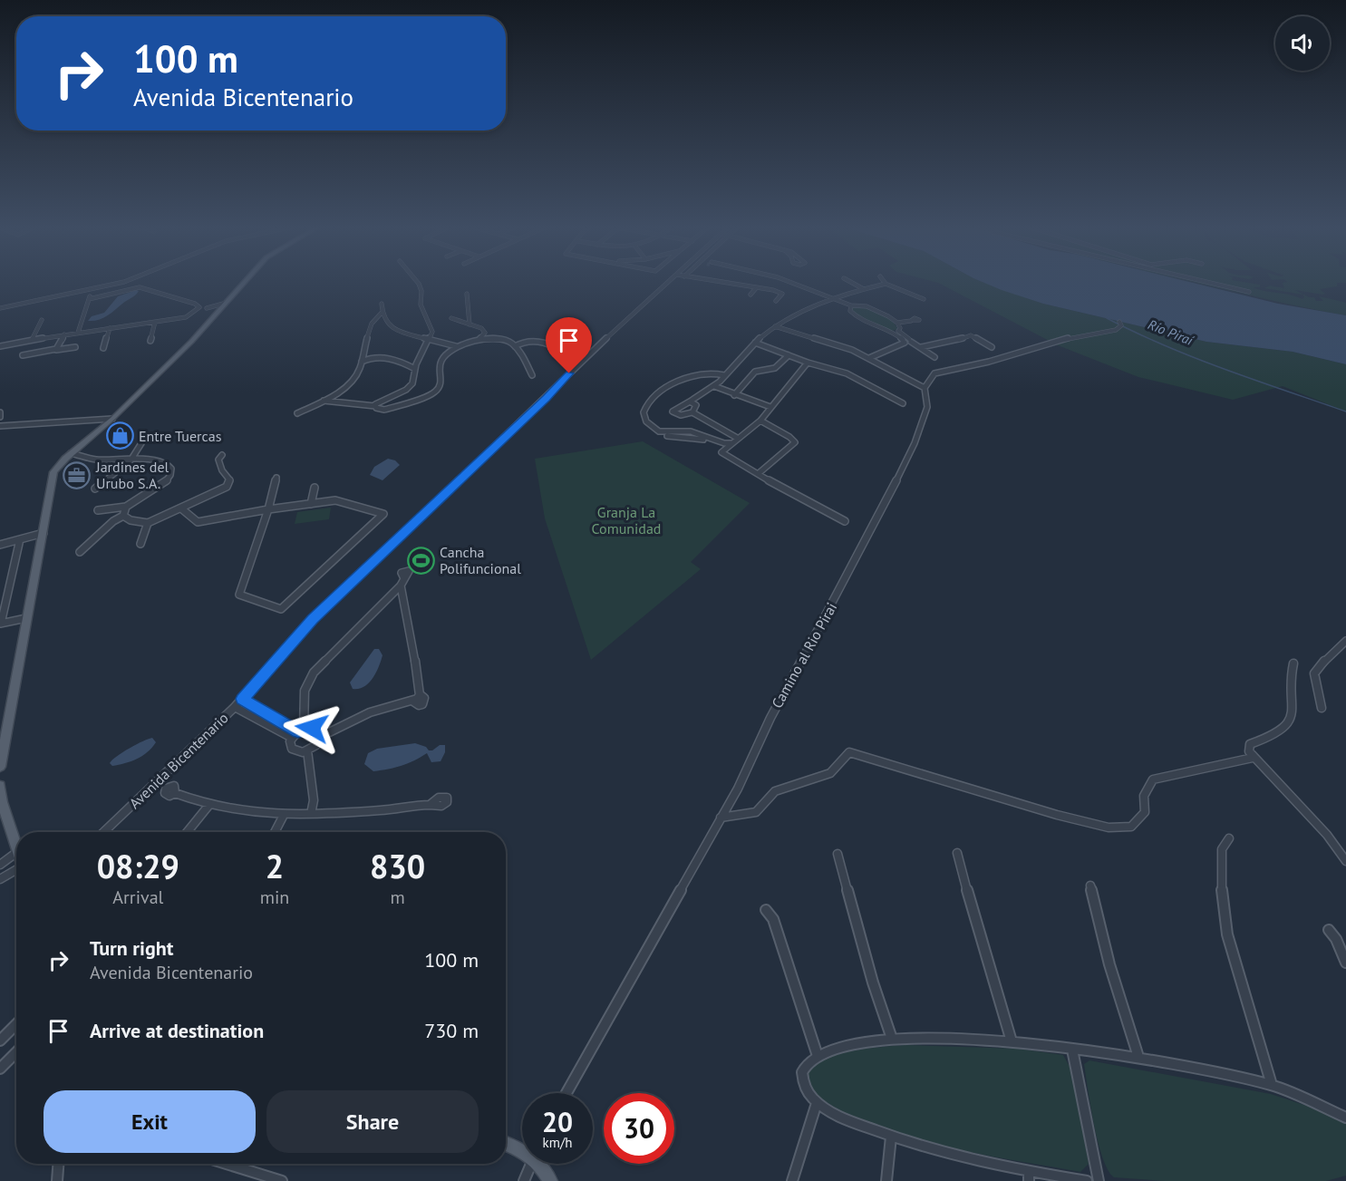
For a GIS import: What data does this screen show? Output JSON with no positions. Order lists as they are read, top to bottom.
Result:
{
  "streets": {
    "street": ["Camino al Rio Pirai", "Avenida Bicentenario"]
  },
  "water": ["Río Piraí"],
  "parks": ["Granja La Comunidad"],
  "places": {
    "shop": ["Entre Tuercas"],
    "office": ["Jardines del Urubo S.A."],
    "sports": ["Cancha Polifuncional"]
  },
  "page": {
    "turn": ["100 m", "Avenida Bicentenario"],
    "eta": [
      "08:29",
      "Arrival",
      "2",
      "min",
      "830",
      "m"
    ],
    "list": [
      {
        "name": "Turn right",
        "note": "Avenida Bicentenario",
        "value": "100 m"
      },
      {
        "name": "Arrive at destination",
        "value": "730 m"
      }
    ],
    "buttons": ["Exit", "Share"],
    "speed": "20 km/h",
    "limit": "30"
  }
}
